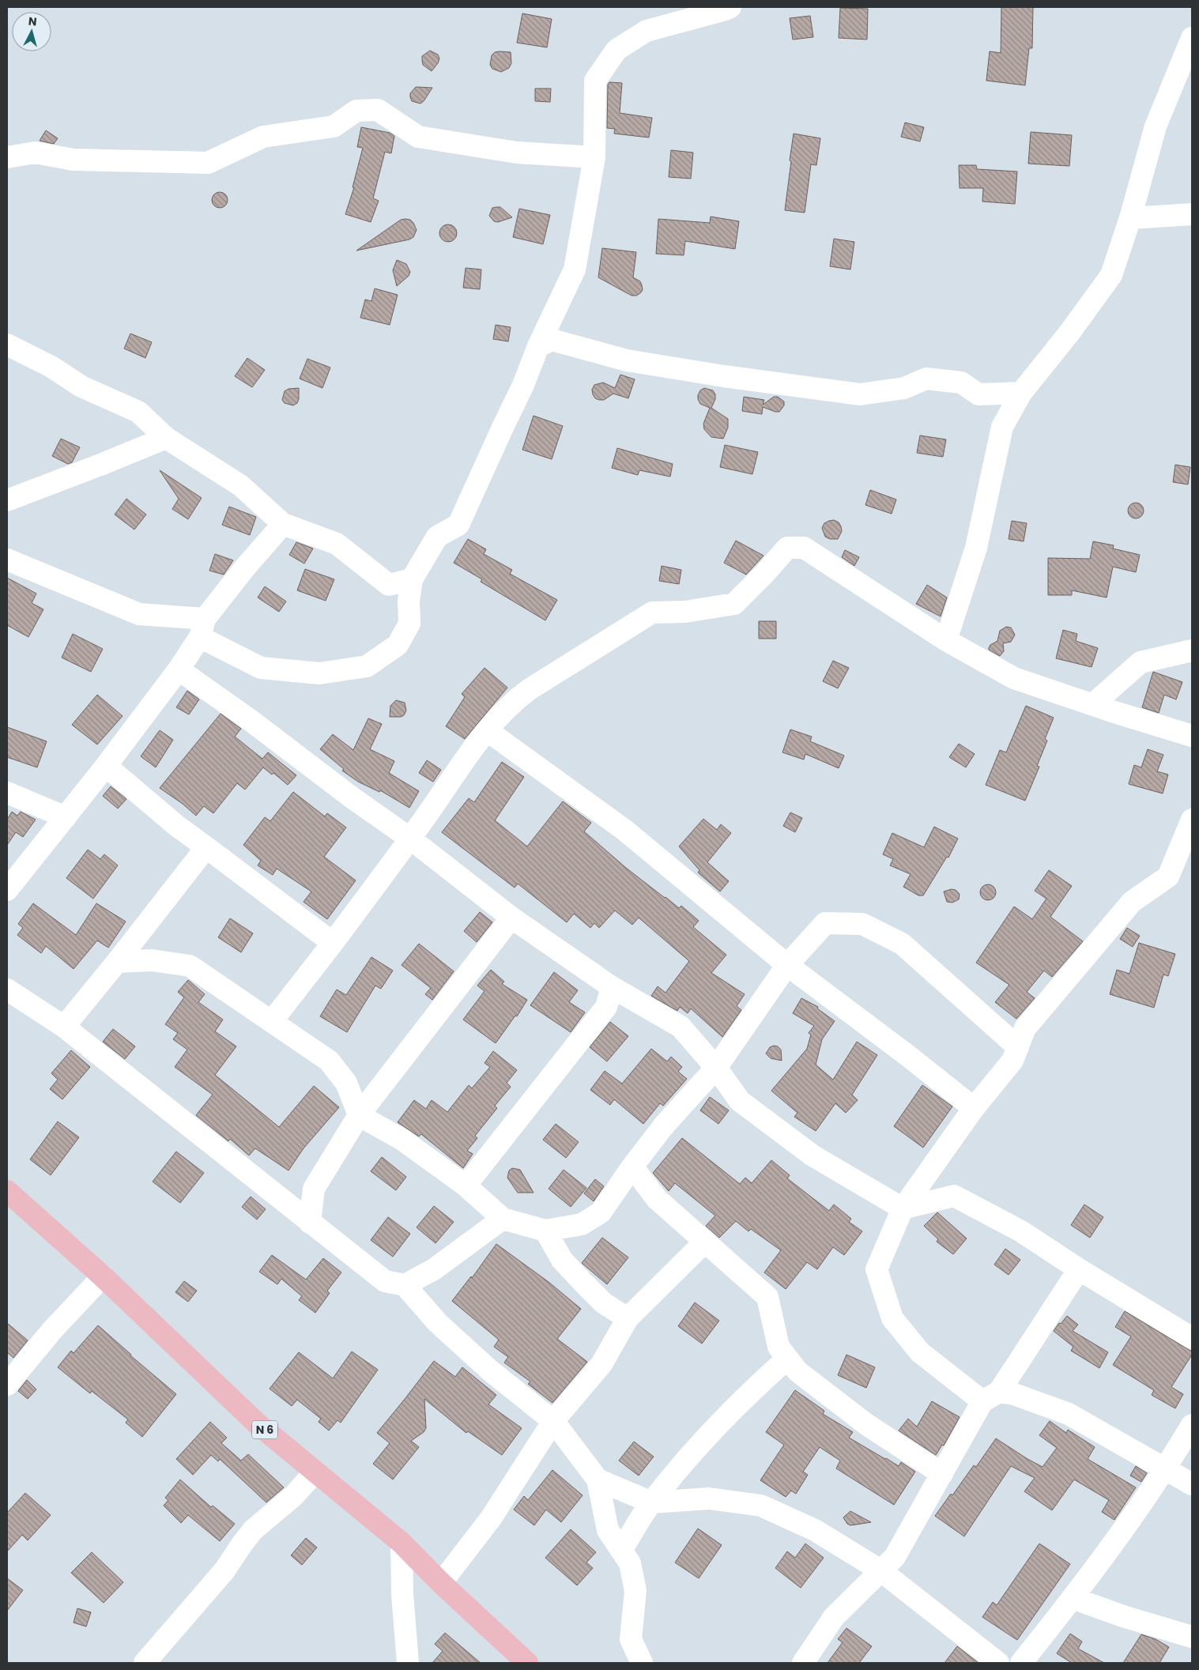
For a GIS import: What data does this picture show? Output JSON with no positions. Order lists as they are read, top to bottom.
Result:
{
  "streets": {
    "main road": ["N 6"]
  },
  "north": "top"
}
